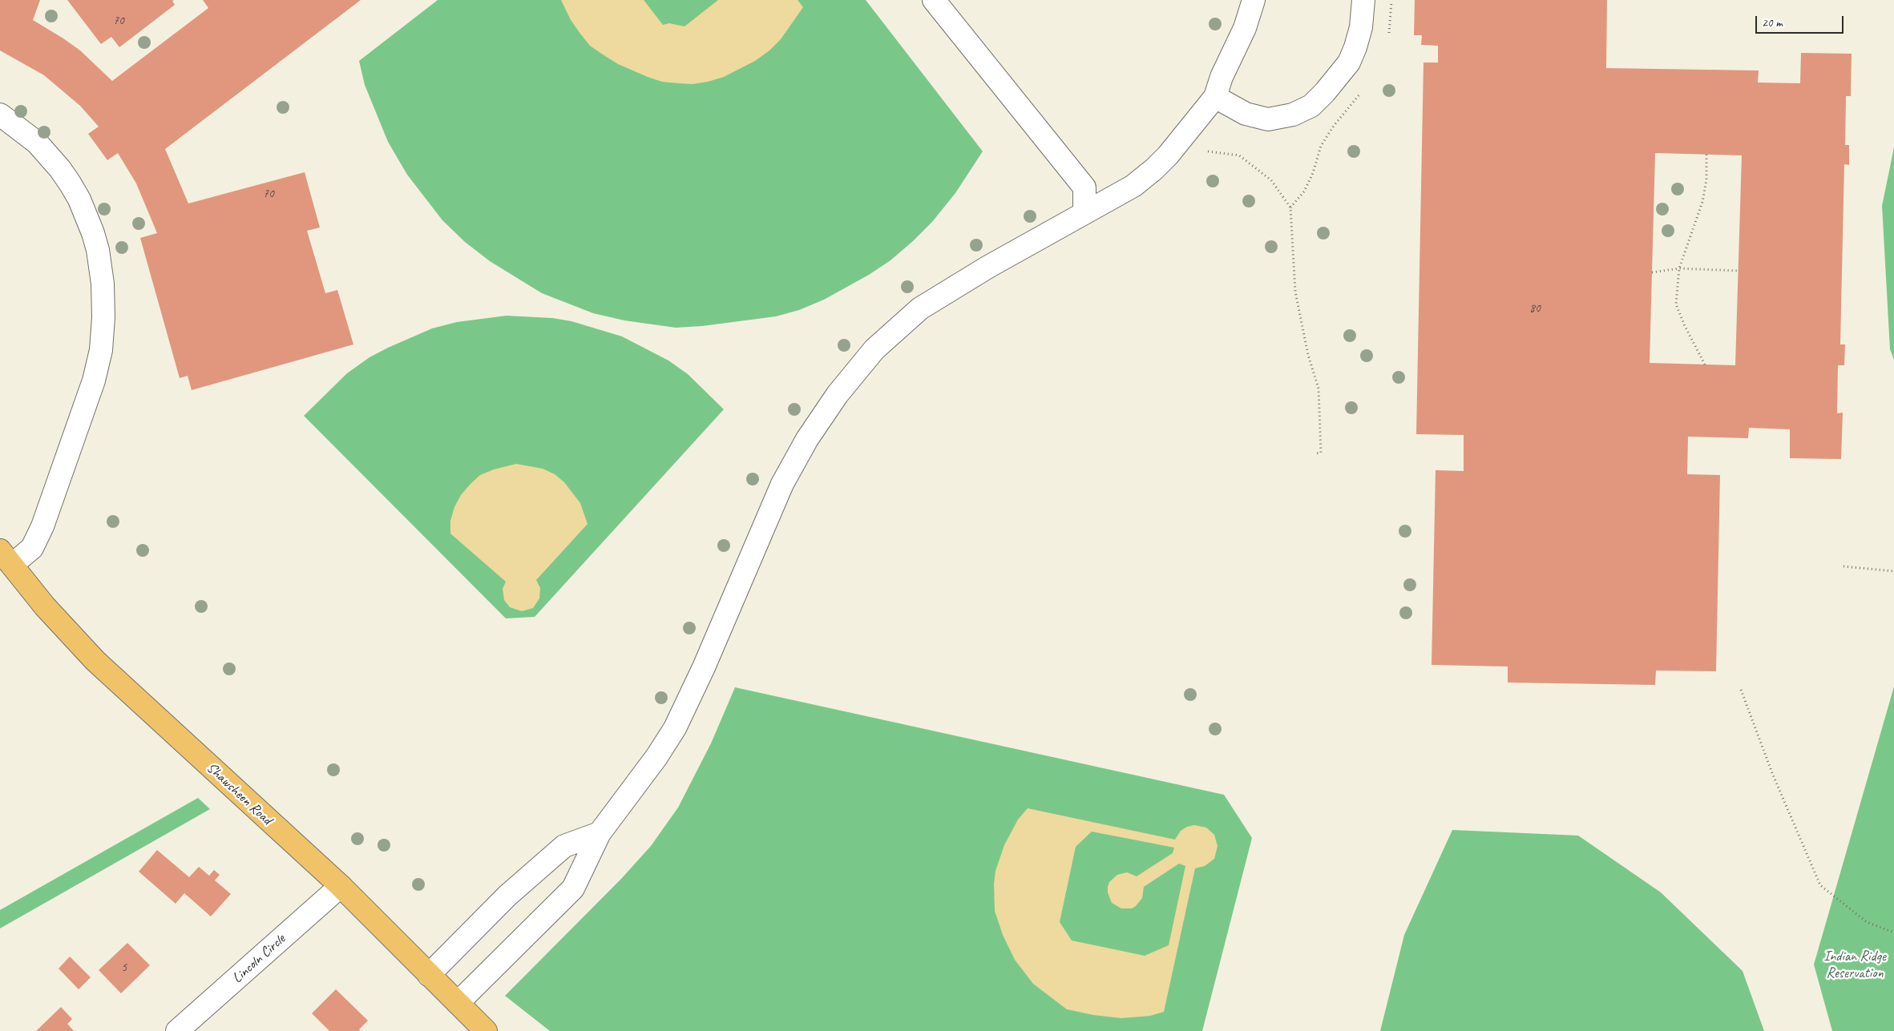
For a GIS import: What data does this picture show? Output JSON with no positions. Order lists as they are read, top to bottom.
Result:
{
  "streets": {
    "main road": ["Shawsheen Road"],
    "street": ["Lincoln Circle"]
  },
  "crossings": [
    ["Shawsheen Road", "Lincoln Circle"]
  ],
  "parks": ["Indian Ridge Reservation"],
  "house_numbers": [
    "70",
    "70",
    "80",
    "5"
  ],
  "scale_bar": "20 m"
}
